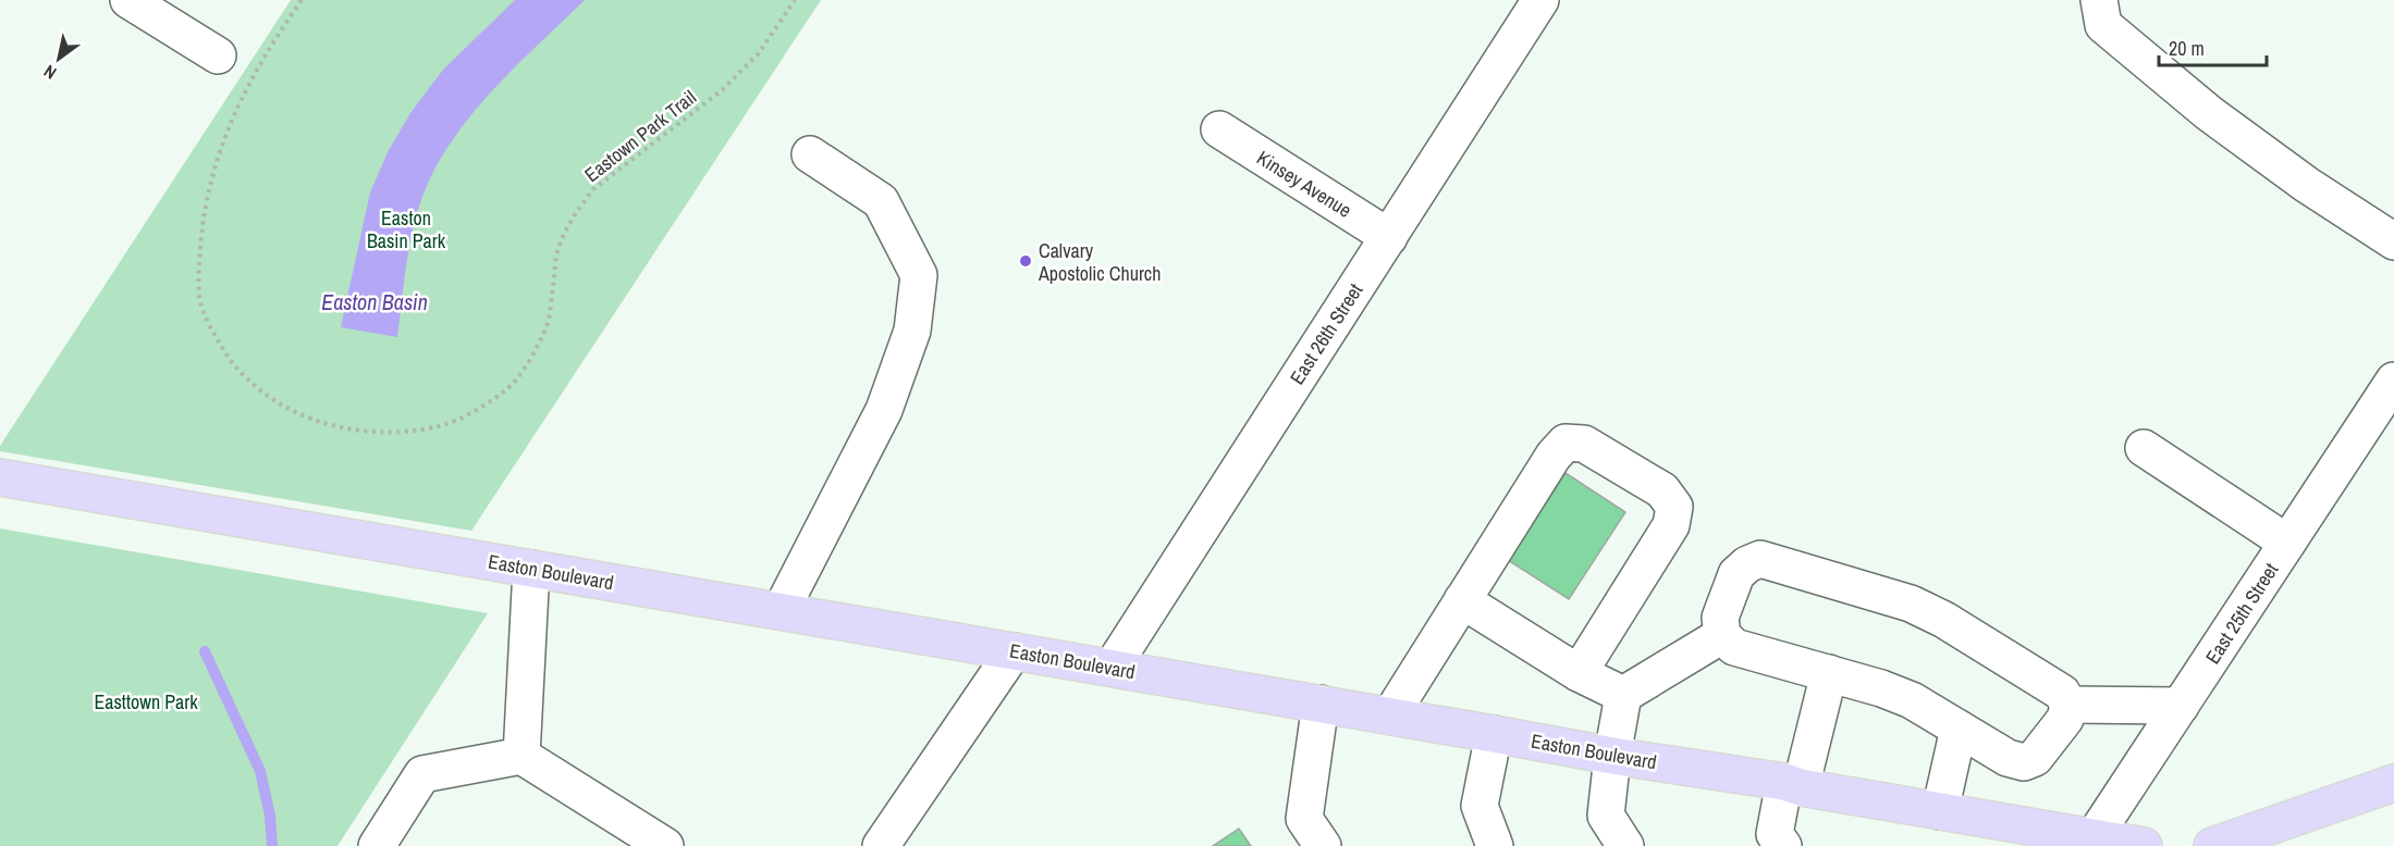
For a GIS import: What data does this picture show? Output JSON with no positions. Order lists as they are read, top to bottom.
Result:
{
  "streets": {
    "main road": ["Easton Boulevard"],
    "street": ["Kinsey Avenue", "East 26th Street", "East 25th Street"],
    "path": ["Eastown Park Trail"]
  },
  "crossings": [
    ["Kinsey Avenue", "East 26th Street"],
    ["East 26th Street", "Easton Boulevard"],
    ["Easton Boulevard", "East 25th Street"]
  ],
  "water": ["Easton Basin"],
  "parks": ["Easton Basin Park", "Easttown Park"],
  "places": ["Calvary Apostolic Church"],
  "scale_bar": "20 m",
  "north": "bottom left"
}
